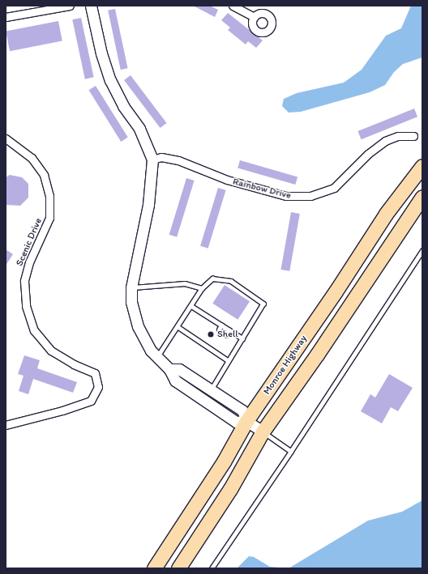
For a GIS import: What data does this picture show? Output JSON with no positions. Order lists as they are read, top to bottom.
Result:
{
  "streets": {
    "highway": ["Monroe Highway"],
    "street": ["Rainbow Drive", "Scenic Drive"]
  },
  "places": ["Shell"]
}
